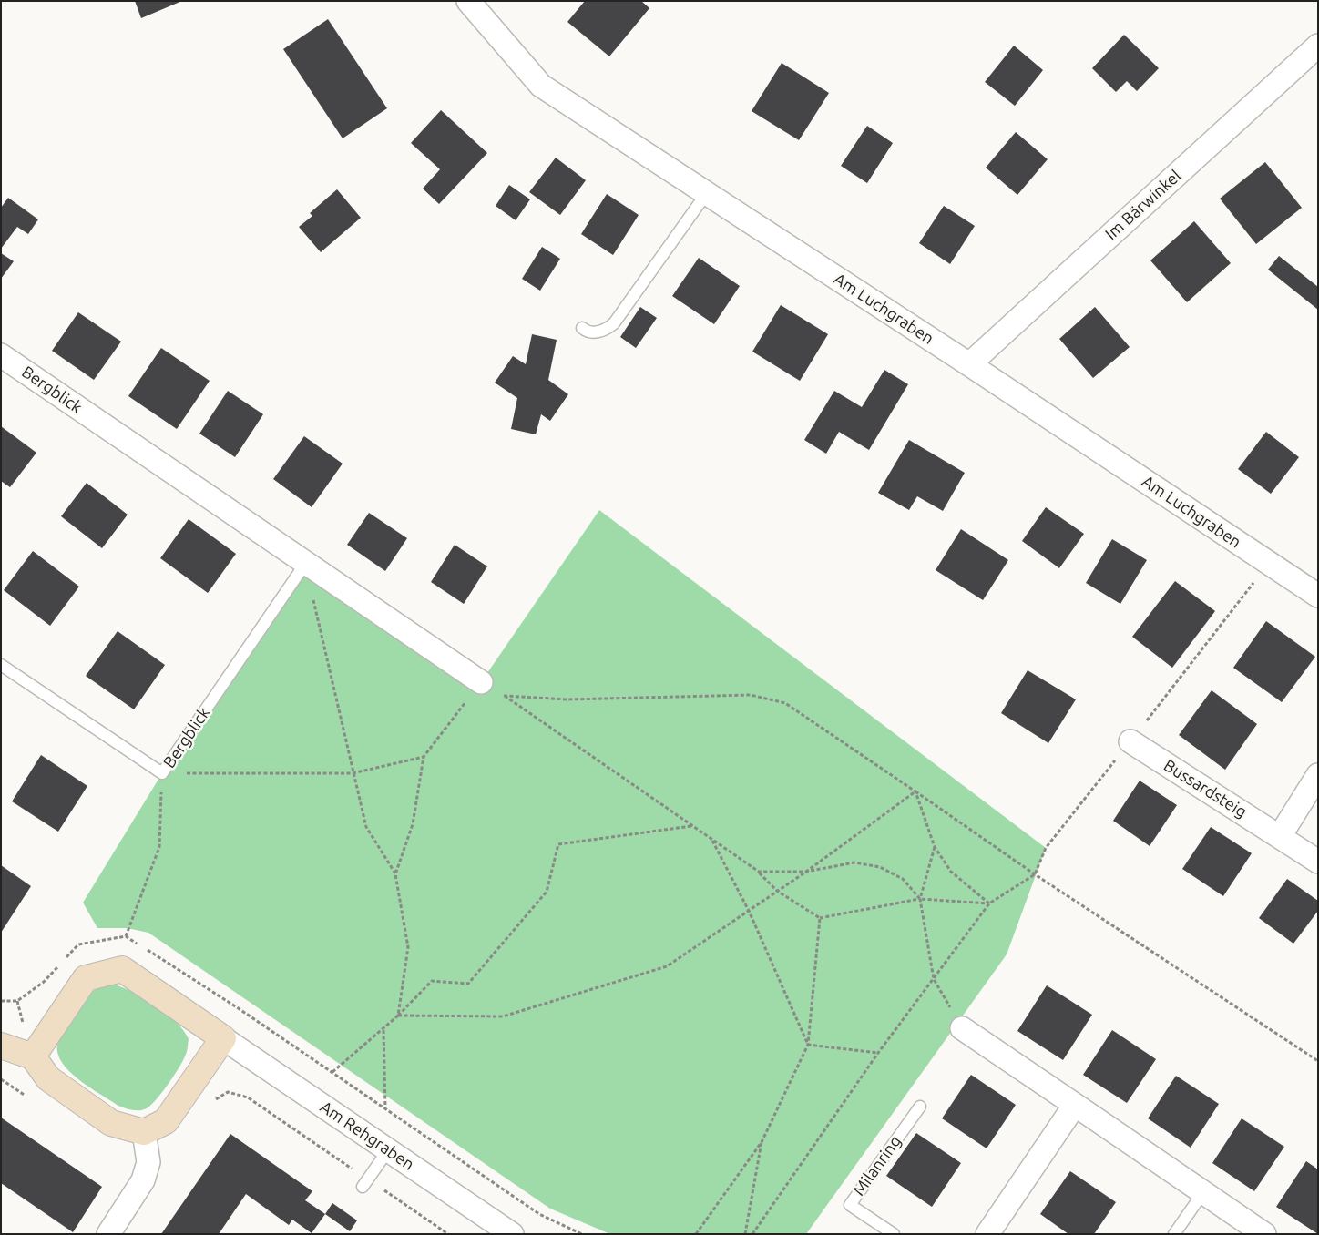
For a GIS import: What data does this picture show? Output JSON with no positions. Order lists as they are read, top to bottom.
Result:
{
  "streets": {
    "street": [
      "Im Bärwinkel",
      "Am Luchgraben",
      "Bergblick",
      "Bussardsteig",
      "Am Rehgraben"
    ],
    "lane": ["Milanring"]
  },
  "crossings": [
    ["Im Bärwinkel", "Am Luchgraben"]
  ]
}
